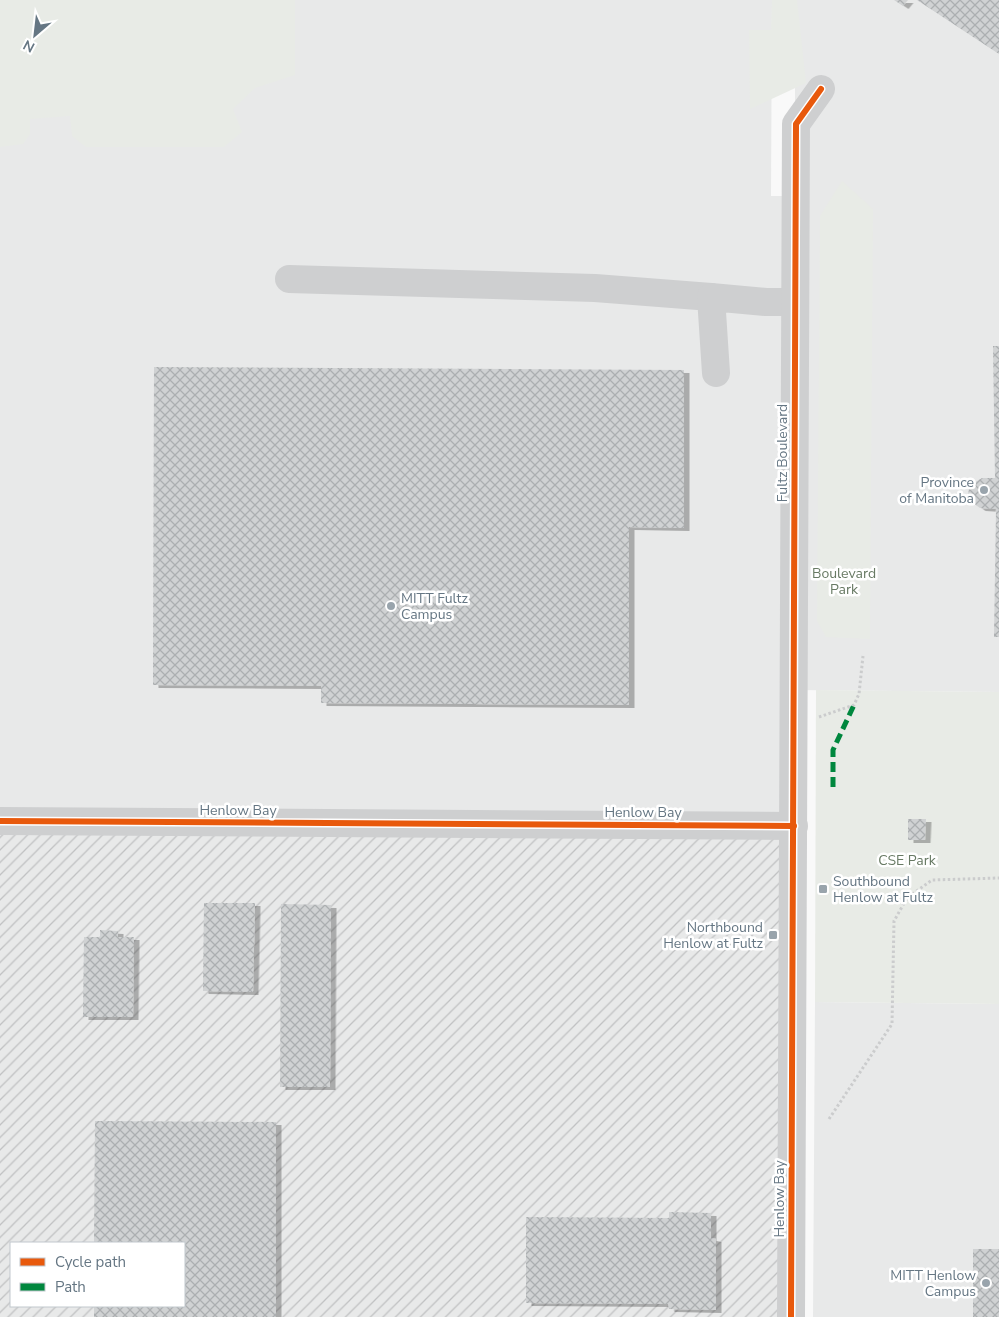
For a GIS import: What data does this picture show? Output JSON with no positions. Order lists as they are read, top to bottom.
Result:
{
  "streets": {
    "street": ["Fultz Boulevard", "Henlow Bay"]
  },
  "crossings": [
    ["Fultz Boulevard", "Henlow Bay"]
  ],
  "parks": ["Boulevard Park", "CSE Park"],
  "places": {
    "other": ["Province of Manitoba", "MITT Fultz Campus", "MITT Henlow Campus"],
    "transit": ["Southbound Henlow at Fultz", "Northbound Henlow at Fultz"]
  },
  "legend": ["Cycle path", "Path"],
  "north": "bottom left"
}
